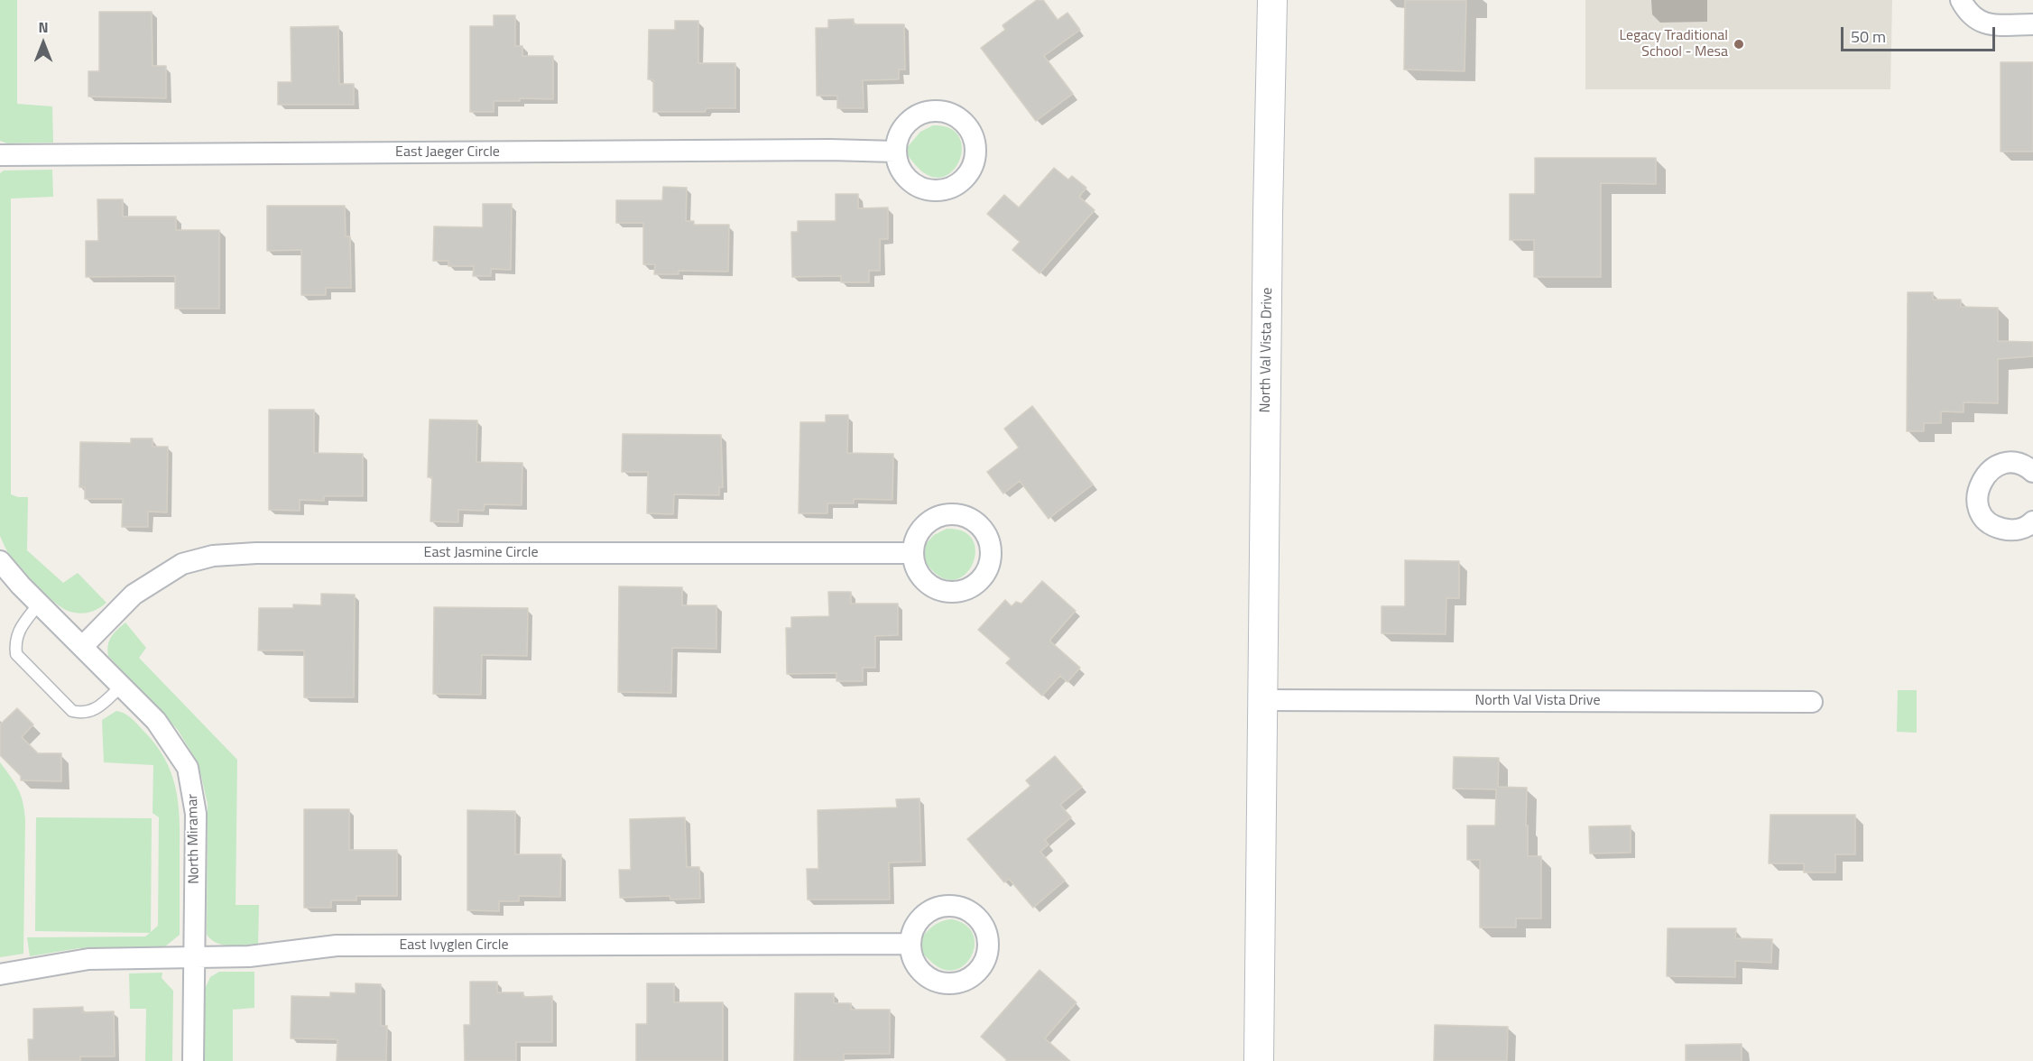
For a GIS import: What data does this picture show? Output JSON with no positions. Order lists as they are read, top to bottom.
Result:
{
  "streets": {
    "main road": ["North Val Vista Drive"],
    "street": [
      "East Jaeger Circle",
      "East Jasmine Circle",
      "North Miramar",
      "East Ivyglen Circle"
    ]
  },
  "crossings": [
    ["East Jasmine Circle", "North Miramar"],
    ["North Miramar", "East Ivyglen Circle"]
  ],
  "places": ["Legacy Traditional School - Mesa"],
  "scale_bar": "50 m",
  "north": "top"
}
